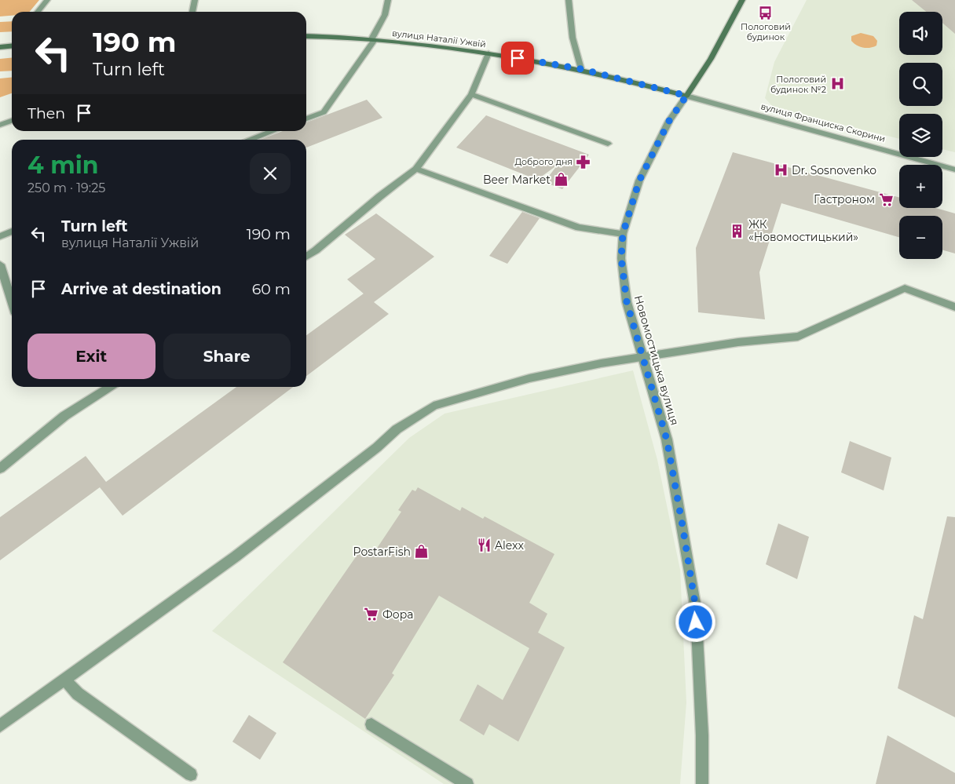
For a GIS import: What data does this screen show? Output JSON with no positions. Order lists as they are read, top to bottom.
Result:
{
  "streets": {
    "street": ["вулиця Наталії Ужвій", "вулиця Франциска Скорини", "Новомостицька вулиця"]
  },
  "crossings": [
    ["вулиця Наталії Ужвій", "вулиця Франциска Скорини"],
    ["вулиця Наталії Ужвій", "Новомостицька вулиця"],
    ["вулиця Франциска Скорини", "Новомостицька вулиця"]
  ],
  "places": {
    "bus stop": ["Пологовий будинок"],
    "hospital": ["Пологовий будинок №2", "Dr. Sosnovenko"],
    "pharmacy": ["Доброго дня"],
    "shop": ["Beer Market", "PostarFish"],
    "supermarket": ["Гастроном", "Фора"],
    "building": ["ЖК «Новомостицький»"],
    "restaurant": ["Alexx"]
  },
  "page": {
    "map_buttons": ["+", "−"],
    "turn": ["190 m", "Turn left"],
    "then": "Then",
    "heading": ["4 min", "250 m · 19:25"],
    "list": [
      {
        "name": "Turn left",
        "note": "вулиця Наталії Ужвій",
        "value": "190 m"
      },
      {
        "name": "Arrive at destination",
        "value": "60 m"
      }
    ],
    "buttons": ["Exit", "Share"]
  }
}
